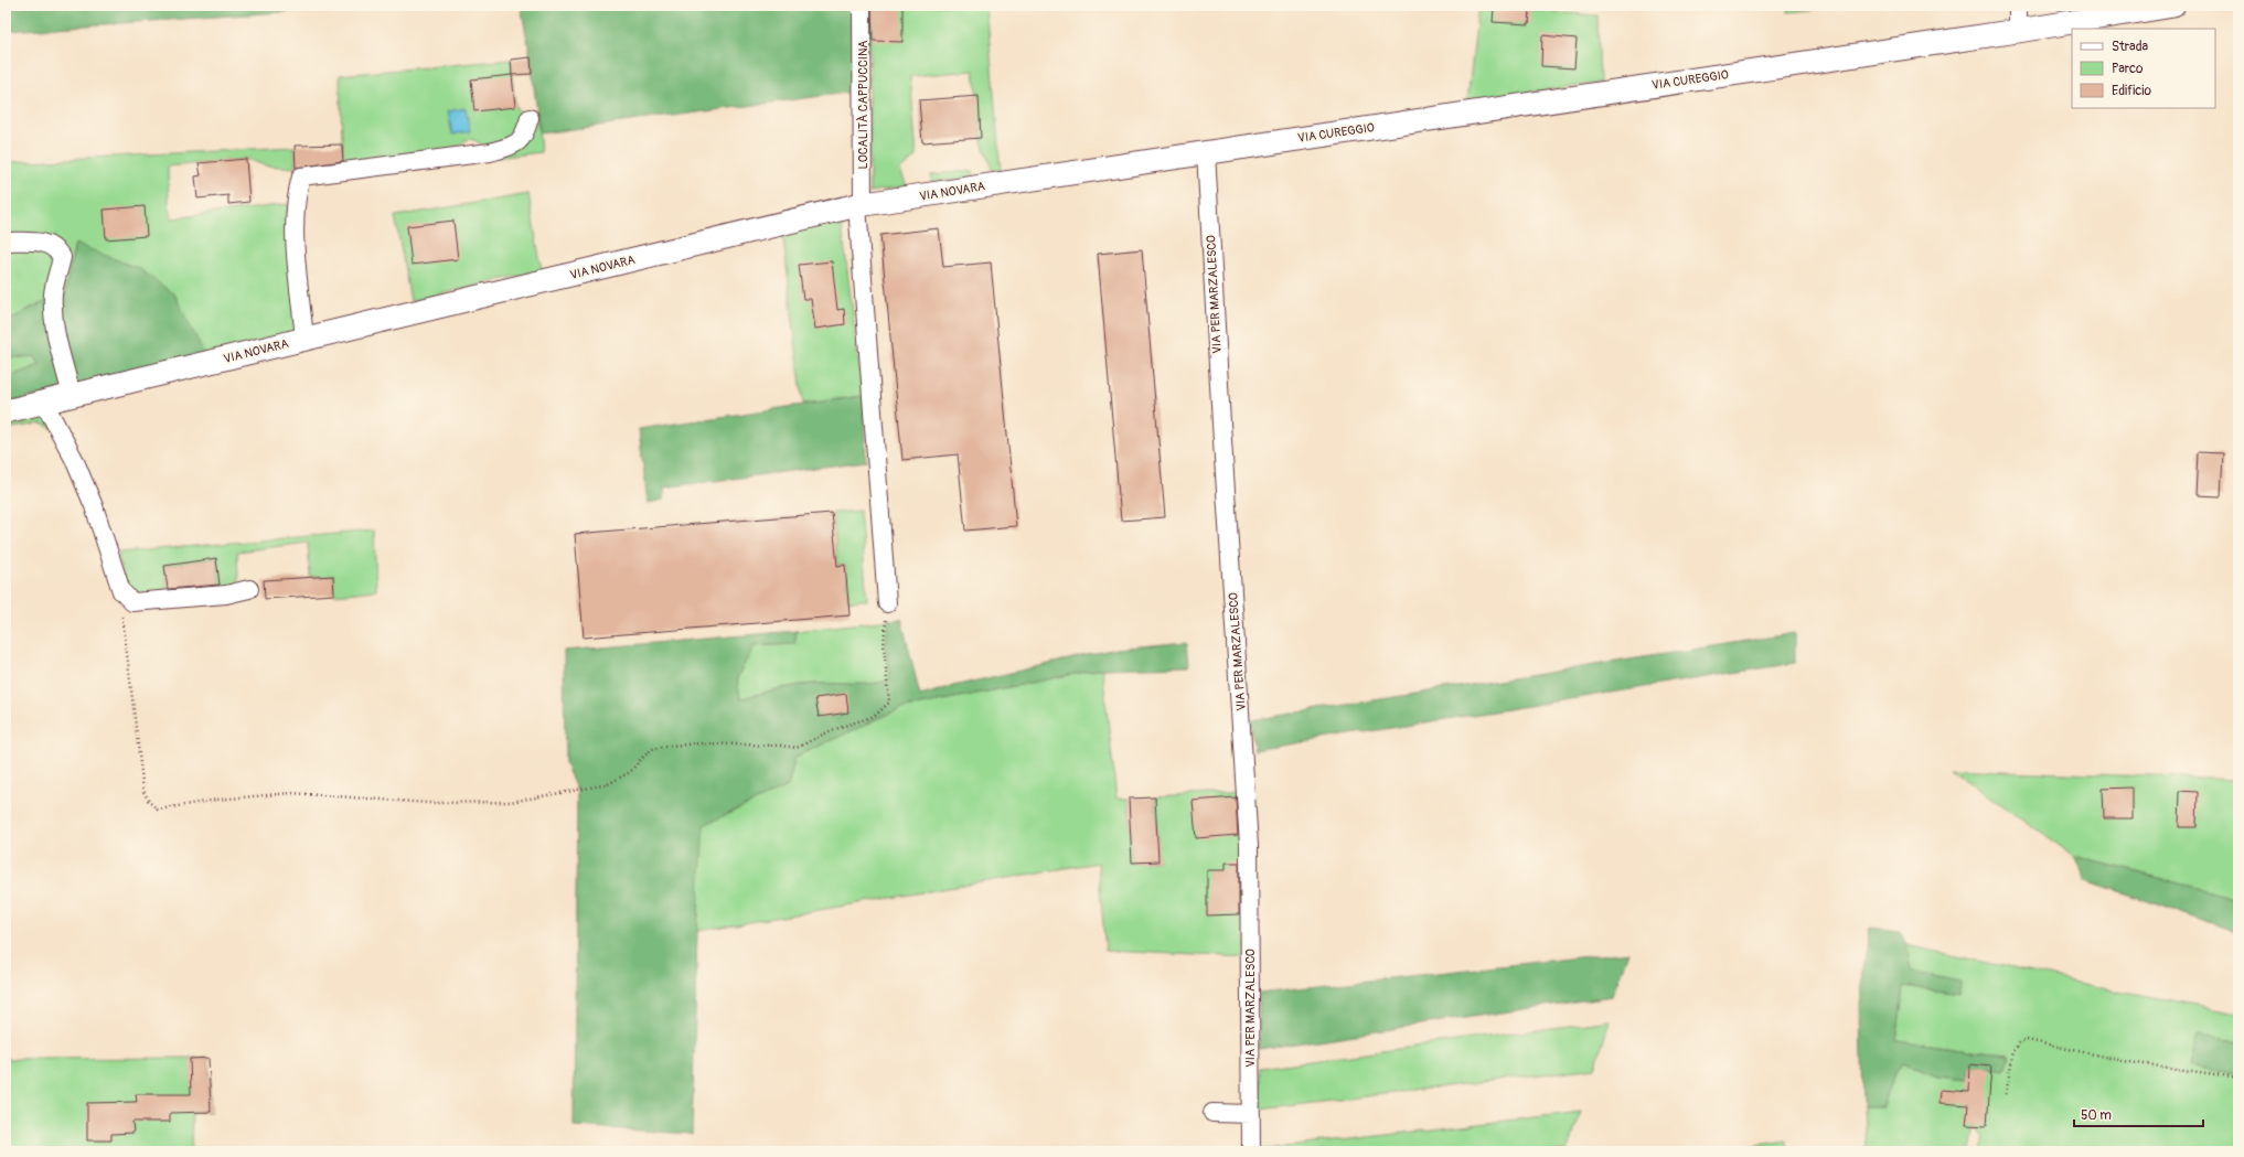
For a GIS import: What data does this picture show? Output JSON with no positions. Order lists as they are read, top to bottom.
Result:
{
  "streets": {
    "main road": ["VIA CUREGGIO", "VIA NOVARA"],
    "street": ["LOCALITÀ CAPPUCCINA", "VIA PER MARZALESCO"]
  },
  "crossings": [
    ["VIA CUREGGIO", "VIA NOVARA"],
    ["VIA CUREGGIO", "VIA PER MARZALESCO"],
    ["LOCALITÀ CAPPUCCINA", "VIA NOVARA"],
    ["VIA NOVARA", "VIA PER MARZALESCO"]
  ],
  "legend": ["Strada", "Parco", "Edificio"],
  "scale_bar": "50 m"
}
